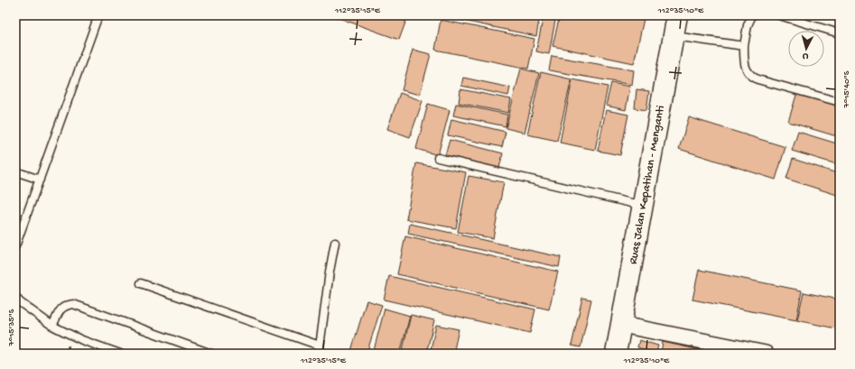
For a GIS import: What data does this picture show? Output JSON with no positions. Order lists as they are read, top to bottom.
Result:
{
  "streets": {
    "main road": ["Ruas Jalan Kepatihan - Menganti"]
  },
  "north": "bottom",
  "coordinates": [
    "112°35'15\"E",
    "112°35'10\"E",
    "7°15'40\"S",
    "7°15'35\"S"
  ]
}
